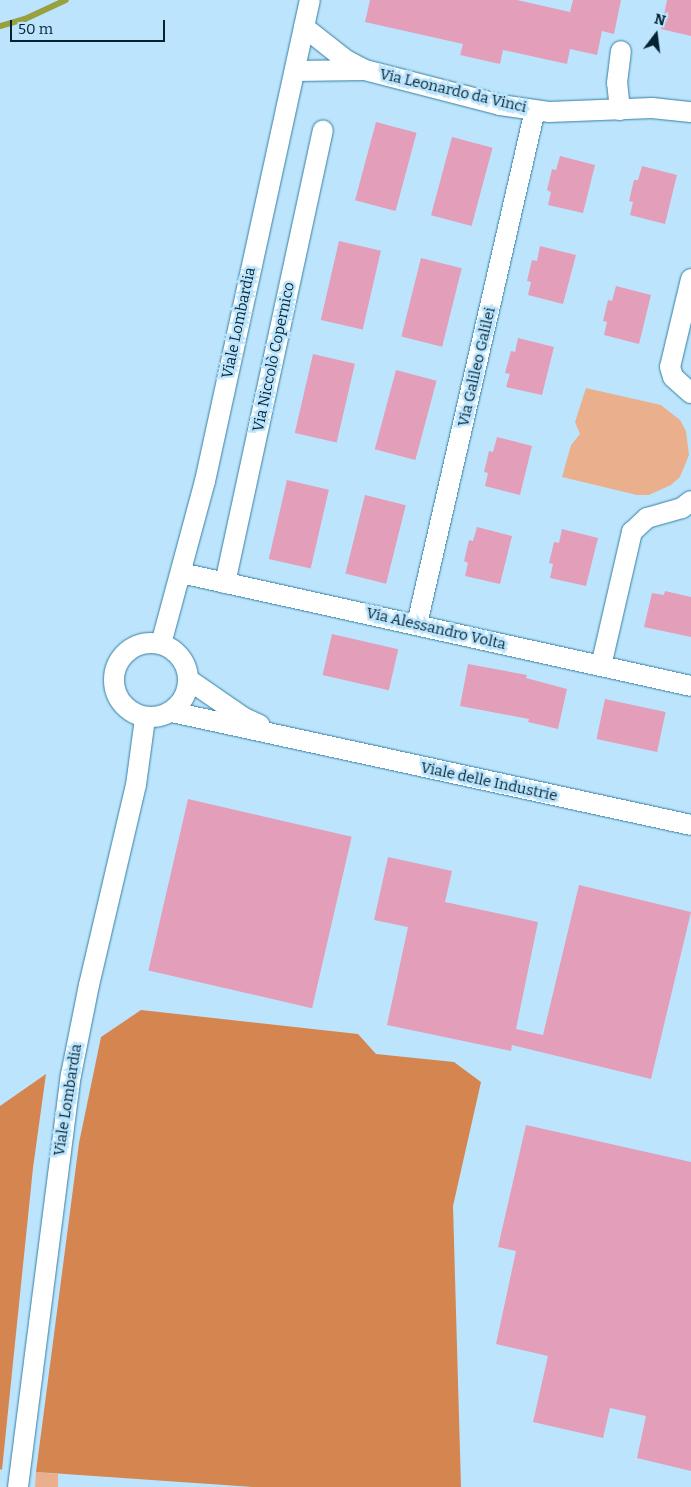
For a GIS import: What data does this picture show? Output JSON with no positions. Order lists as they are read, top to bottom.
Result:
{
  "streets": {
    "street": [
      "Via Leonardo da Vinci",
      "Viale Lombardia",
      "Via Niccolò Copernico",
      "Via Galileo Galilei",
      "Via Alessandro Volta",
      "Viale delle Industrie"
    ]
  },
  "crossings": [
    ["Via Leonardo da Vinci", "Viale Lombardia"],
    ["Via Leonardo da Vinci", "Via Galileo Galilei"],
    ["Viale Lombardia", "Via Alessandro Volta"],
    ["Viale Lombardia", "Viale delle Industrie"],
    ["Via Niccolò Copernico", "Via Alessandro Volta"],
    ["Via Galileo Galilei", "Via Alessandro Volta"]
  ],
  "scale_bar": "50 m",
  "north": "top"
}
